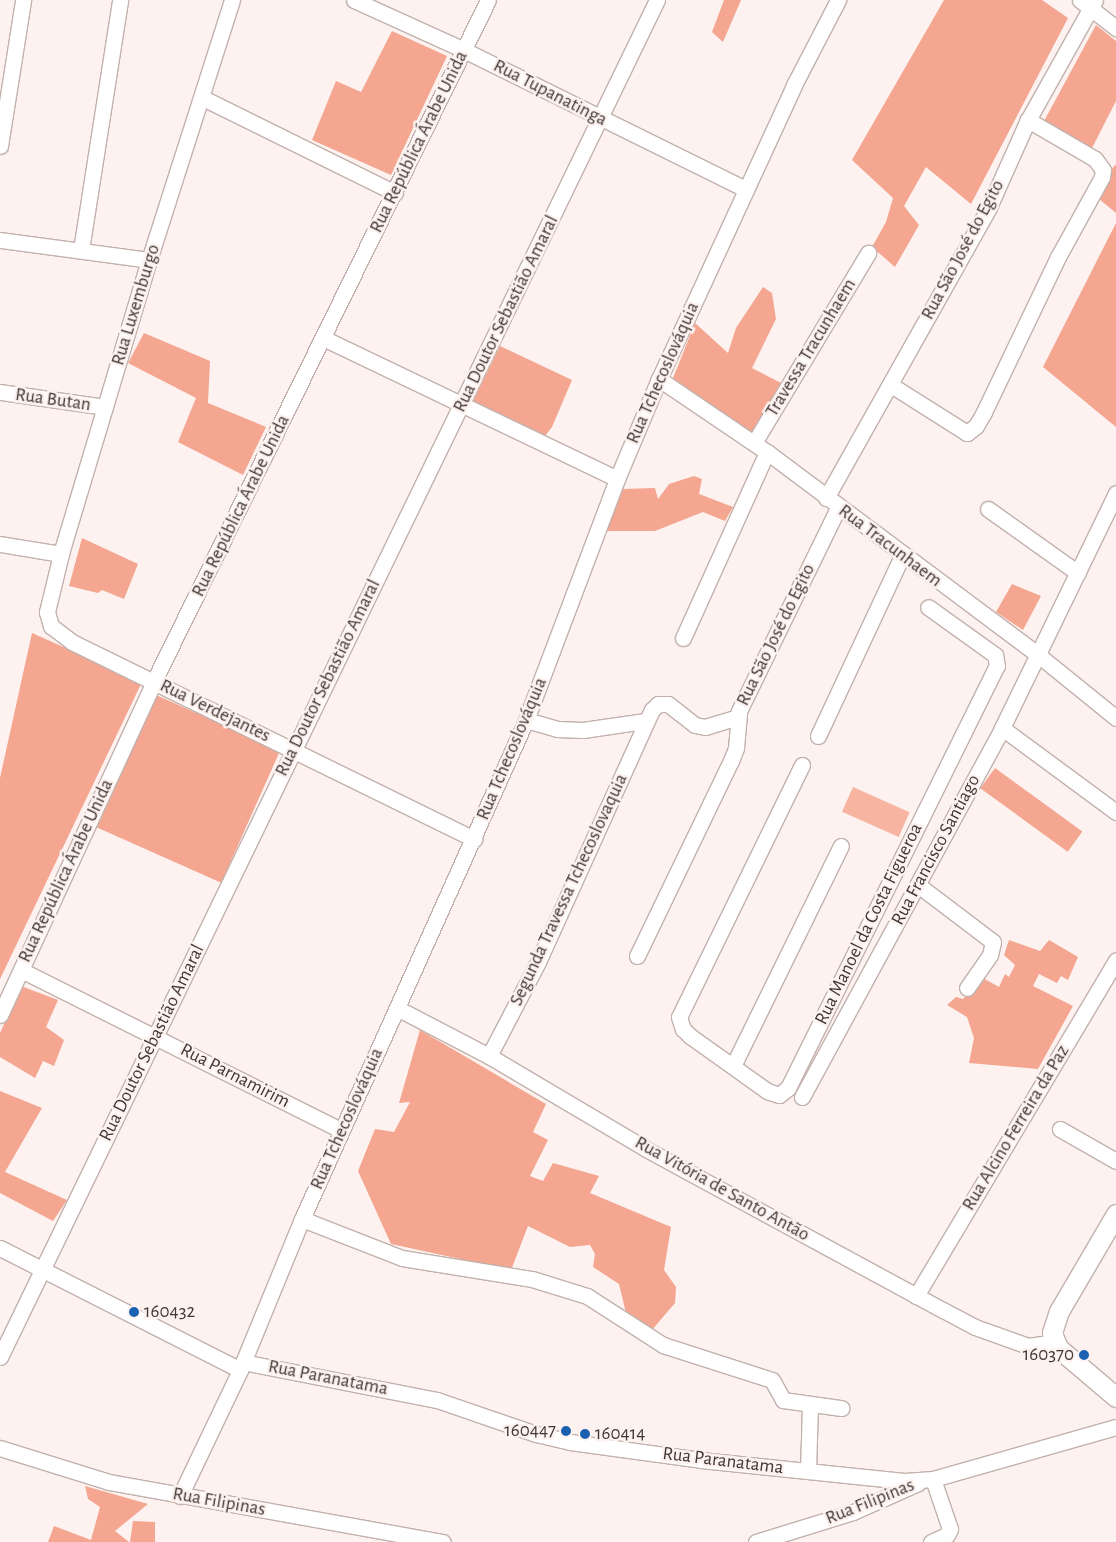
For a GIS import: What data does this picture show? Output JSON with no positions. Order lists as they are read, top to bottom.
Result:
{
  "streets": {
    "street": [
      "Rua Tupanatinga",
      "Rua República Árabe Unida",
      "Rua São José do Egito",
      "Rua Luxemburgo",
      "Rua Doutor Sebastião Amaral",
      "Travessa Tracunhaem",
      "Rua Tchecoslováquia",
      "Rua Butan",
      "Rua Tracunhaem",
      "Rua Verdejantes",
      "Rua Francisco Santiago",
      "Segunda Travessa Tchecoslovaquia",
      "Rua Manoel da Costa Figueroa",
      "Rua Parnamirim",
      "Rua Alcino Ferreira da Paz",
      "Rua Vitória de Santo Antão",
      "Rua Paranatama",
      "Rua Filipinas"
    ]
  },
  "crossings": [
    ["Rua Tupanatinga", "Rua República Árabe Unida"],
    ["Rua Tupanatinga", "Rua Doutor Sebastião Amaral"],
    ["Rua Tupanatinga", "Rua Tchecoslováquia"],
    ["Rua República Árabe Unida", "Rua Verdejantes"],
    ["Rua República Árabe Unida", "Rua Parnamirim"],
    ["Rua São José do Egito", "Rua Tracunhaem"],
    ["Rua São José do Egito", "Segunda Travessa Tchecoslovaquia"],
    ["Rua Luxemburgo", "Rua Butan"],
    ["Rua Luxemburgo", "Rua Verdejantes"],
    ["Rua Doutor Sebastião Amaral", "Rua Verdejantes"],
    ["Rua Doutor Sebastião Amaral", "Rua Parnamirim"],
    ["Rua Doutor Sebastião Amaral", "Rua Paranatama"],
    ["Travessa Tracunhaem", "Rua Tracunhaem"],
    ["Rua Tchecoslováquia", "Rua Tracunhaem"],
    ["Rua Tchecoslováquia", "Rua Verdejantes"],
    ["Rua Tchecoslováquia", "Rua Parnamirim"],
    ["Rua Tchecoslováquia", "Rua Vitória de Santo Antão"],
    ["Rua Tchecoslováquia", "Rua Paranatama"],
    ["Rua Tchecoslováquia", "Rua Filipinas"],
    ["Rua Tracunhaem", "Rua Francisco Santiago"],
    ["Segunda Travessa Tchecoslovaquia", "Rua Vitória de Santo Antão"],
    ["Rua Alcino Ferreira da Paz", "Rua Vitória de Santo Antão"],
    ["Rua Paranatama", "Rua Filipinas"]
  ],
  "places": [
    "160432",
    "160370",
    "160447",
    "160414"
  ]
}
